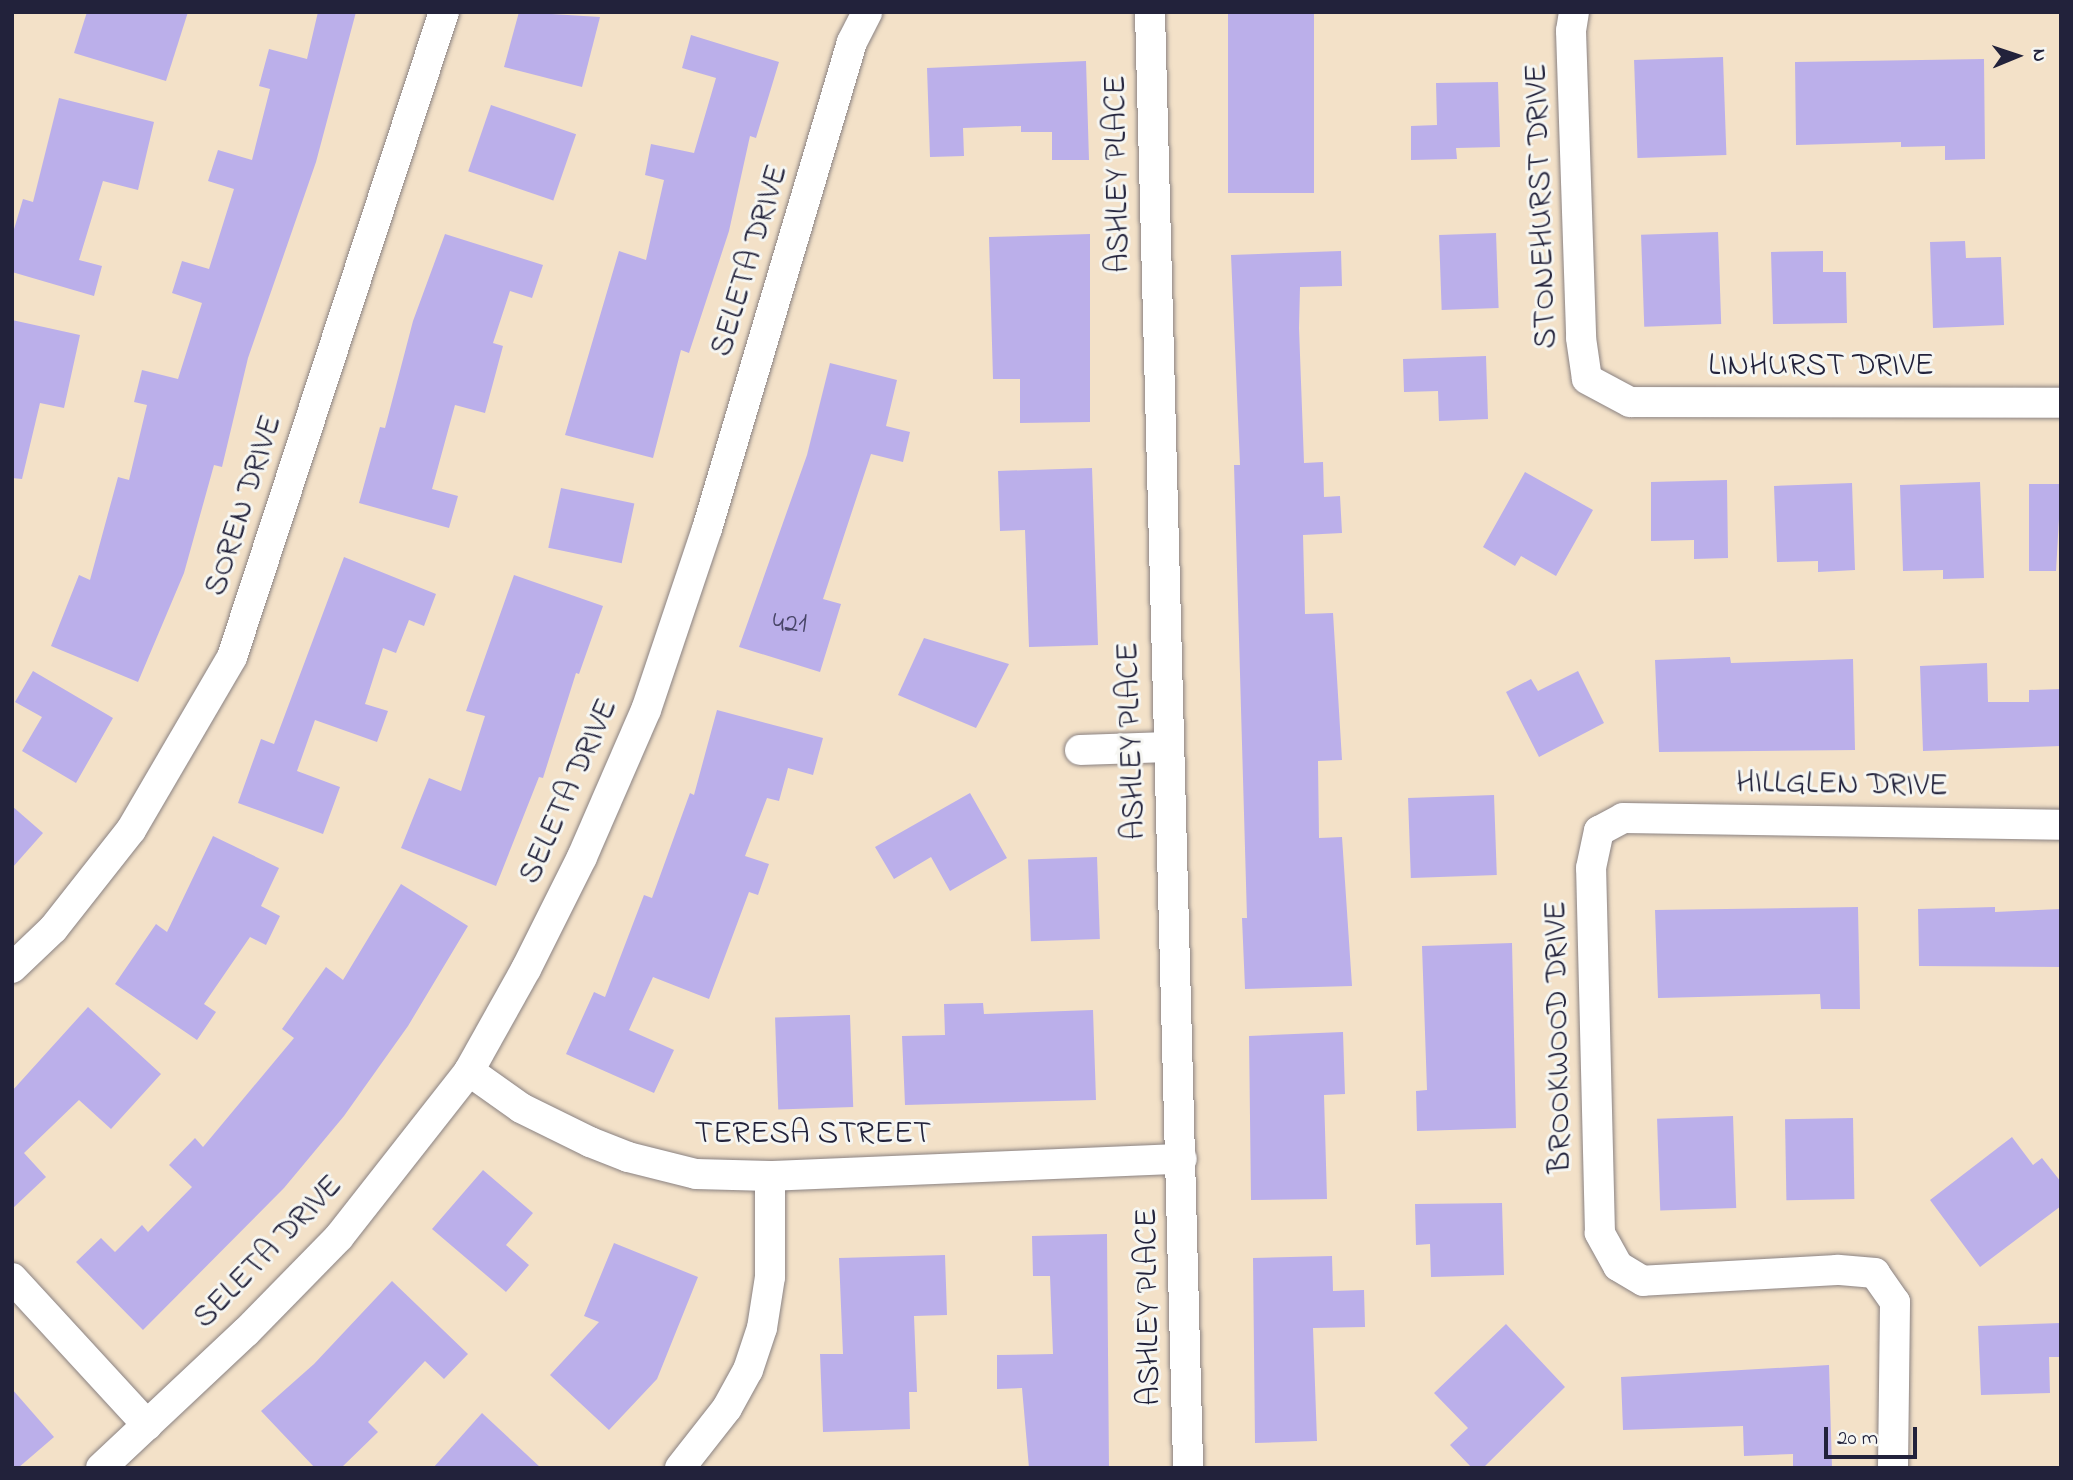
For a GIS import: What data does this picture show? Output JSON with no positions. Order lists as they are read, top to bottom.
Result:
{
  "streets": {
    "street": [
      "ASHLEY PLACE",
      "STONEHURST DRIVE",
      "SELETA DRIVE",
      "LINHURST DRIVE",
      "SOREN DRIVE",
      "HILLGLEN DRIVE",
      "BROOKWOOD DRIVE",
      "TERESA STREET"
    ]
  },
  "crossings": [
    ["ASHLEY PLACE", "TERESA STREET"],
    ["STONEHURST DRIVE", "LINHURST DRIVE"],
    ["SELETA DRIVE", "TERESA STREET"],
    ["HILLGLEN DRIVE", "BROOKWOOD DRIVE"]
  ],
  "house_numbers": ["421"],
  "scale_bar": "20 m",
  "north": "right"
}
